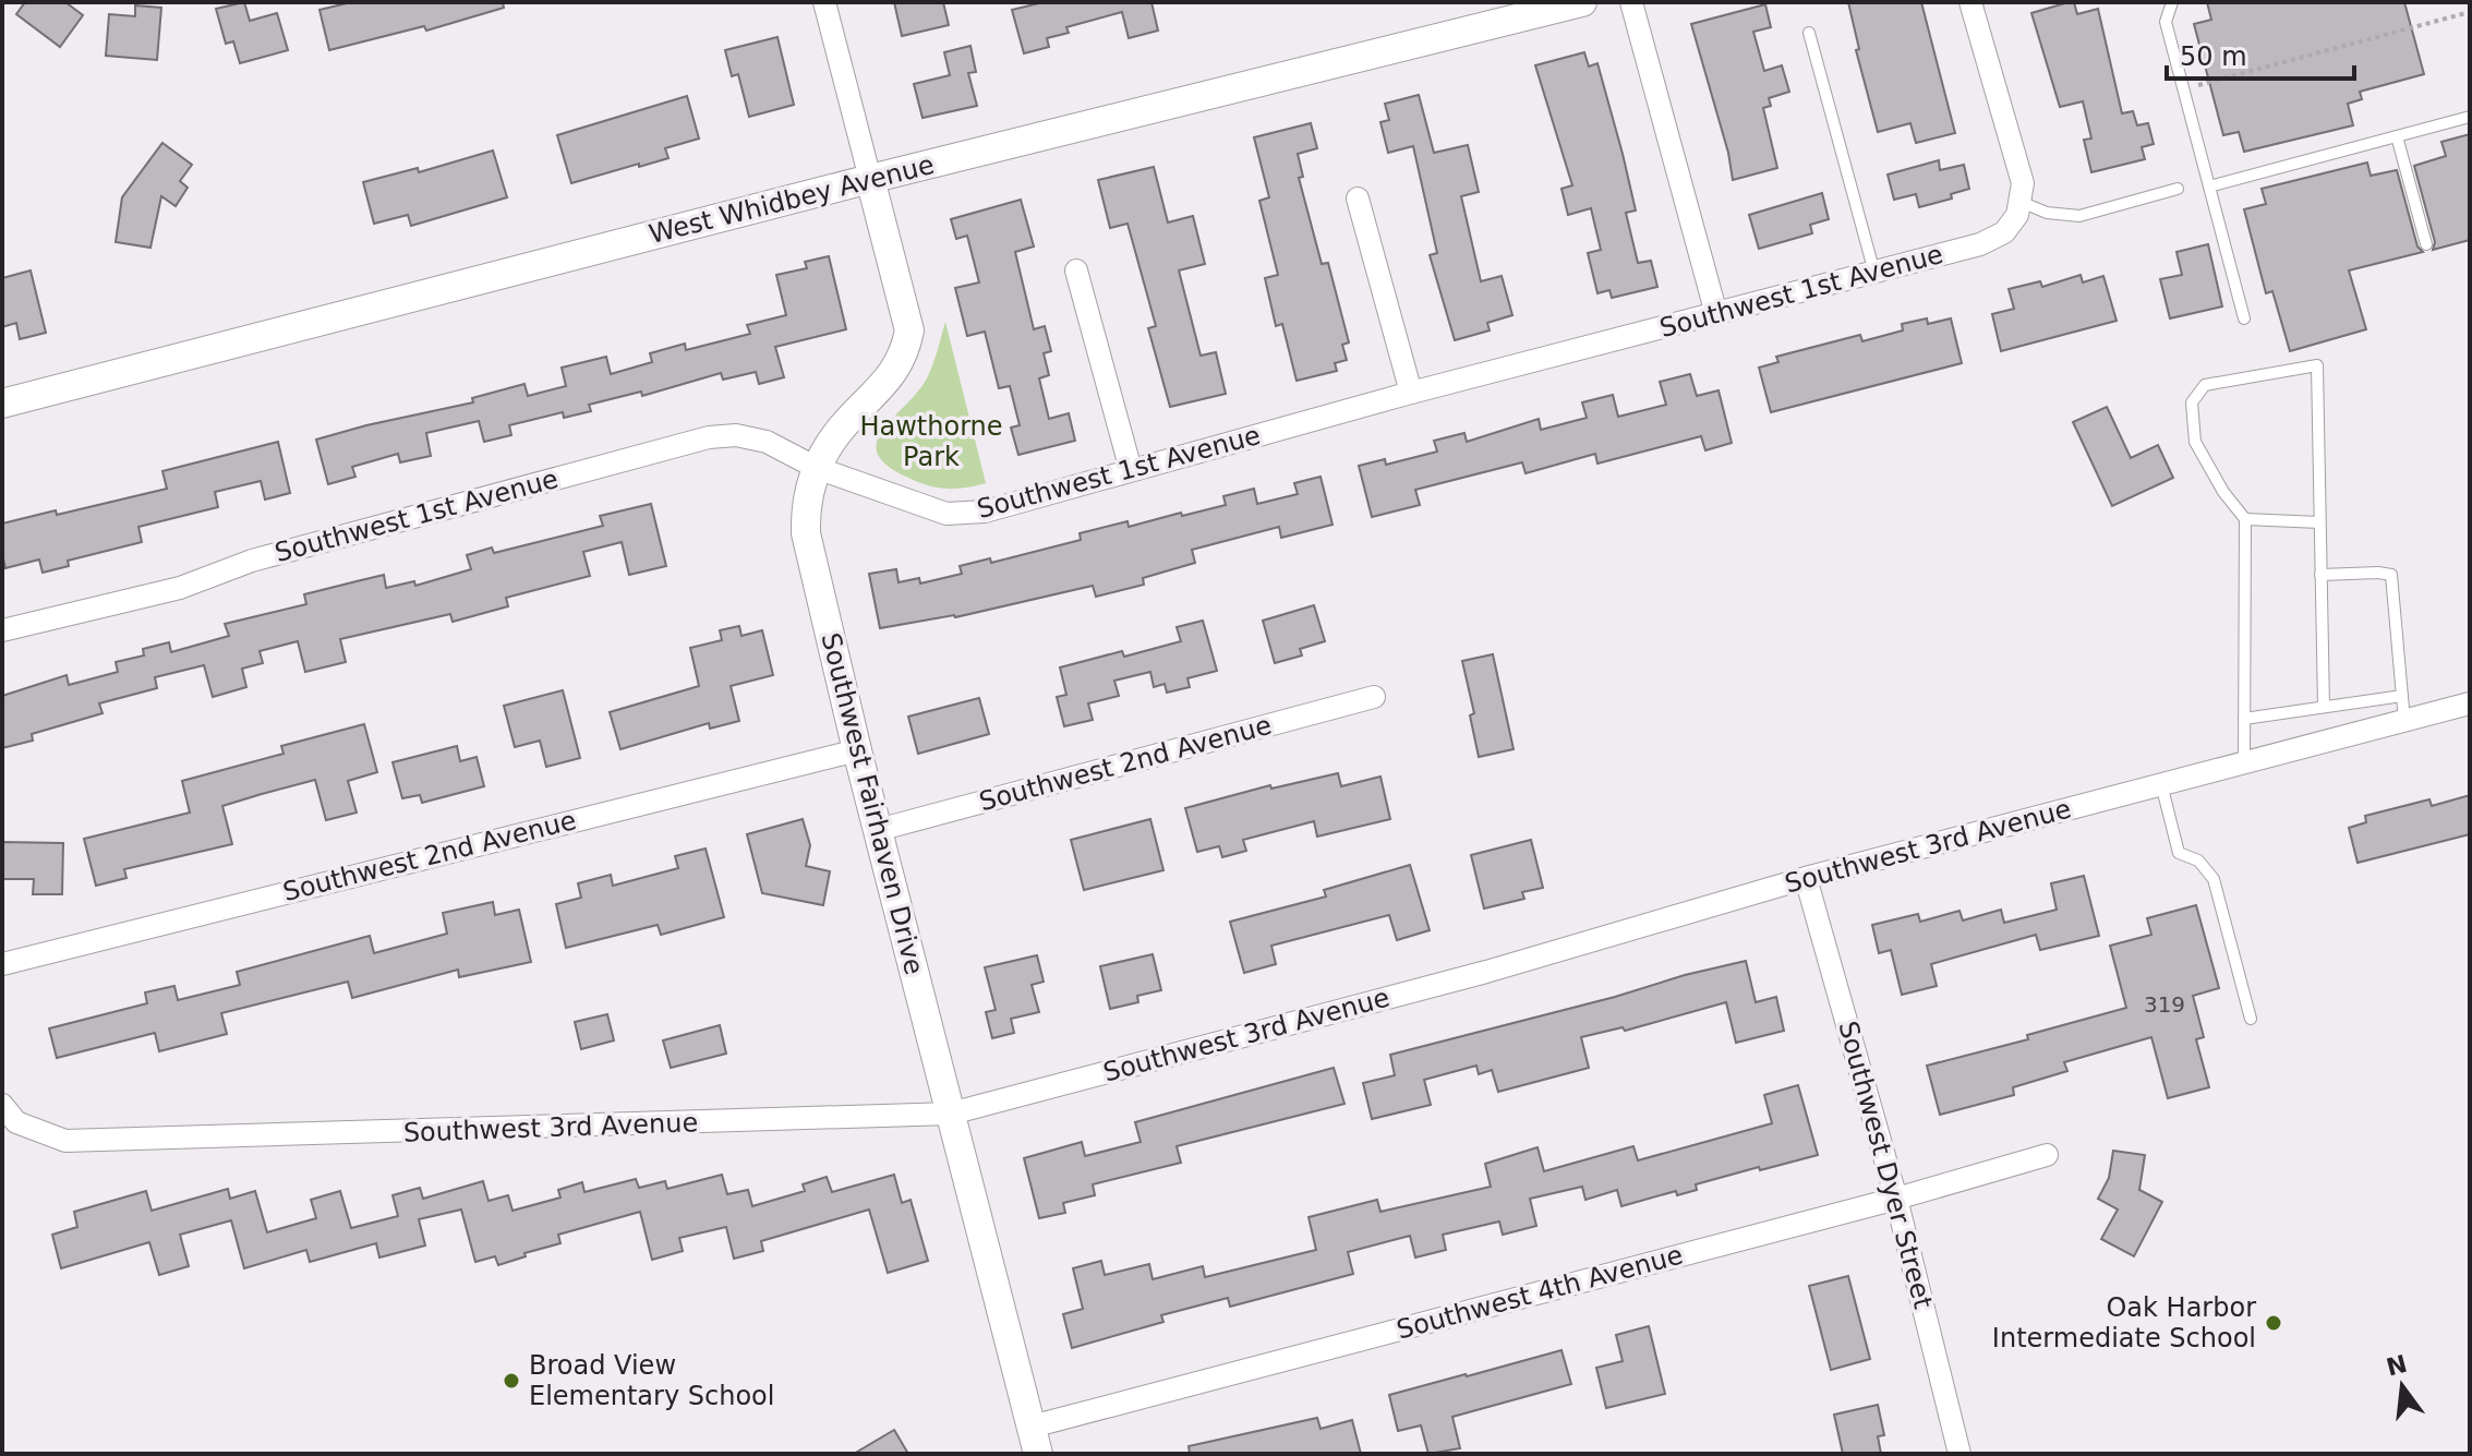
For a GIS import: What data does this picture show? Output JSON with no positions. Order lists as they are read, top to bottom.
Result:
{
  "streets": {
    "street": [
      "West Whidbey Avenue",
      "Southwest 1st Avenue",
      "Southwest 2nd Avenue",
      "Southwest Fairhaven Drive",
      "Southwest 3rd Avenue",
      "Southwest Dyer Street",
      "Southwest 4th Avenue"
    ]
  },
  "crossings": [
    ["West Whidbey Avenue", "Southwest Fairhaven Drive"],
    ["Southwest 1st Avenue", "Southwest Fairhaven Drive"],
    ["Southwest 2nd Avenue", "Southwest Fairhaven Drive"],
    ["Southwest Fairhaven Drive", "Southwest 3rd Avenue"],
    ["Southwest Fairhaven Drive", "Southwest 4th Avenue"],
    ["Southwest 3rd Avenue", "Southwest Dyer Street"],
    ["Southwest Dyer Street", "Southwest 4th Avenue"]
  ],
  "parks": ["Hawthorne Park"],
  "places": ["Oak Harbor Intermediate School", "Broad View Elementary School"],
  "house_numbers": ["319"],
  "scale_bar": "50 m",
  "north": "top"
}
